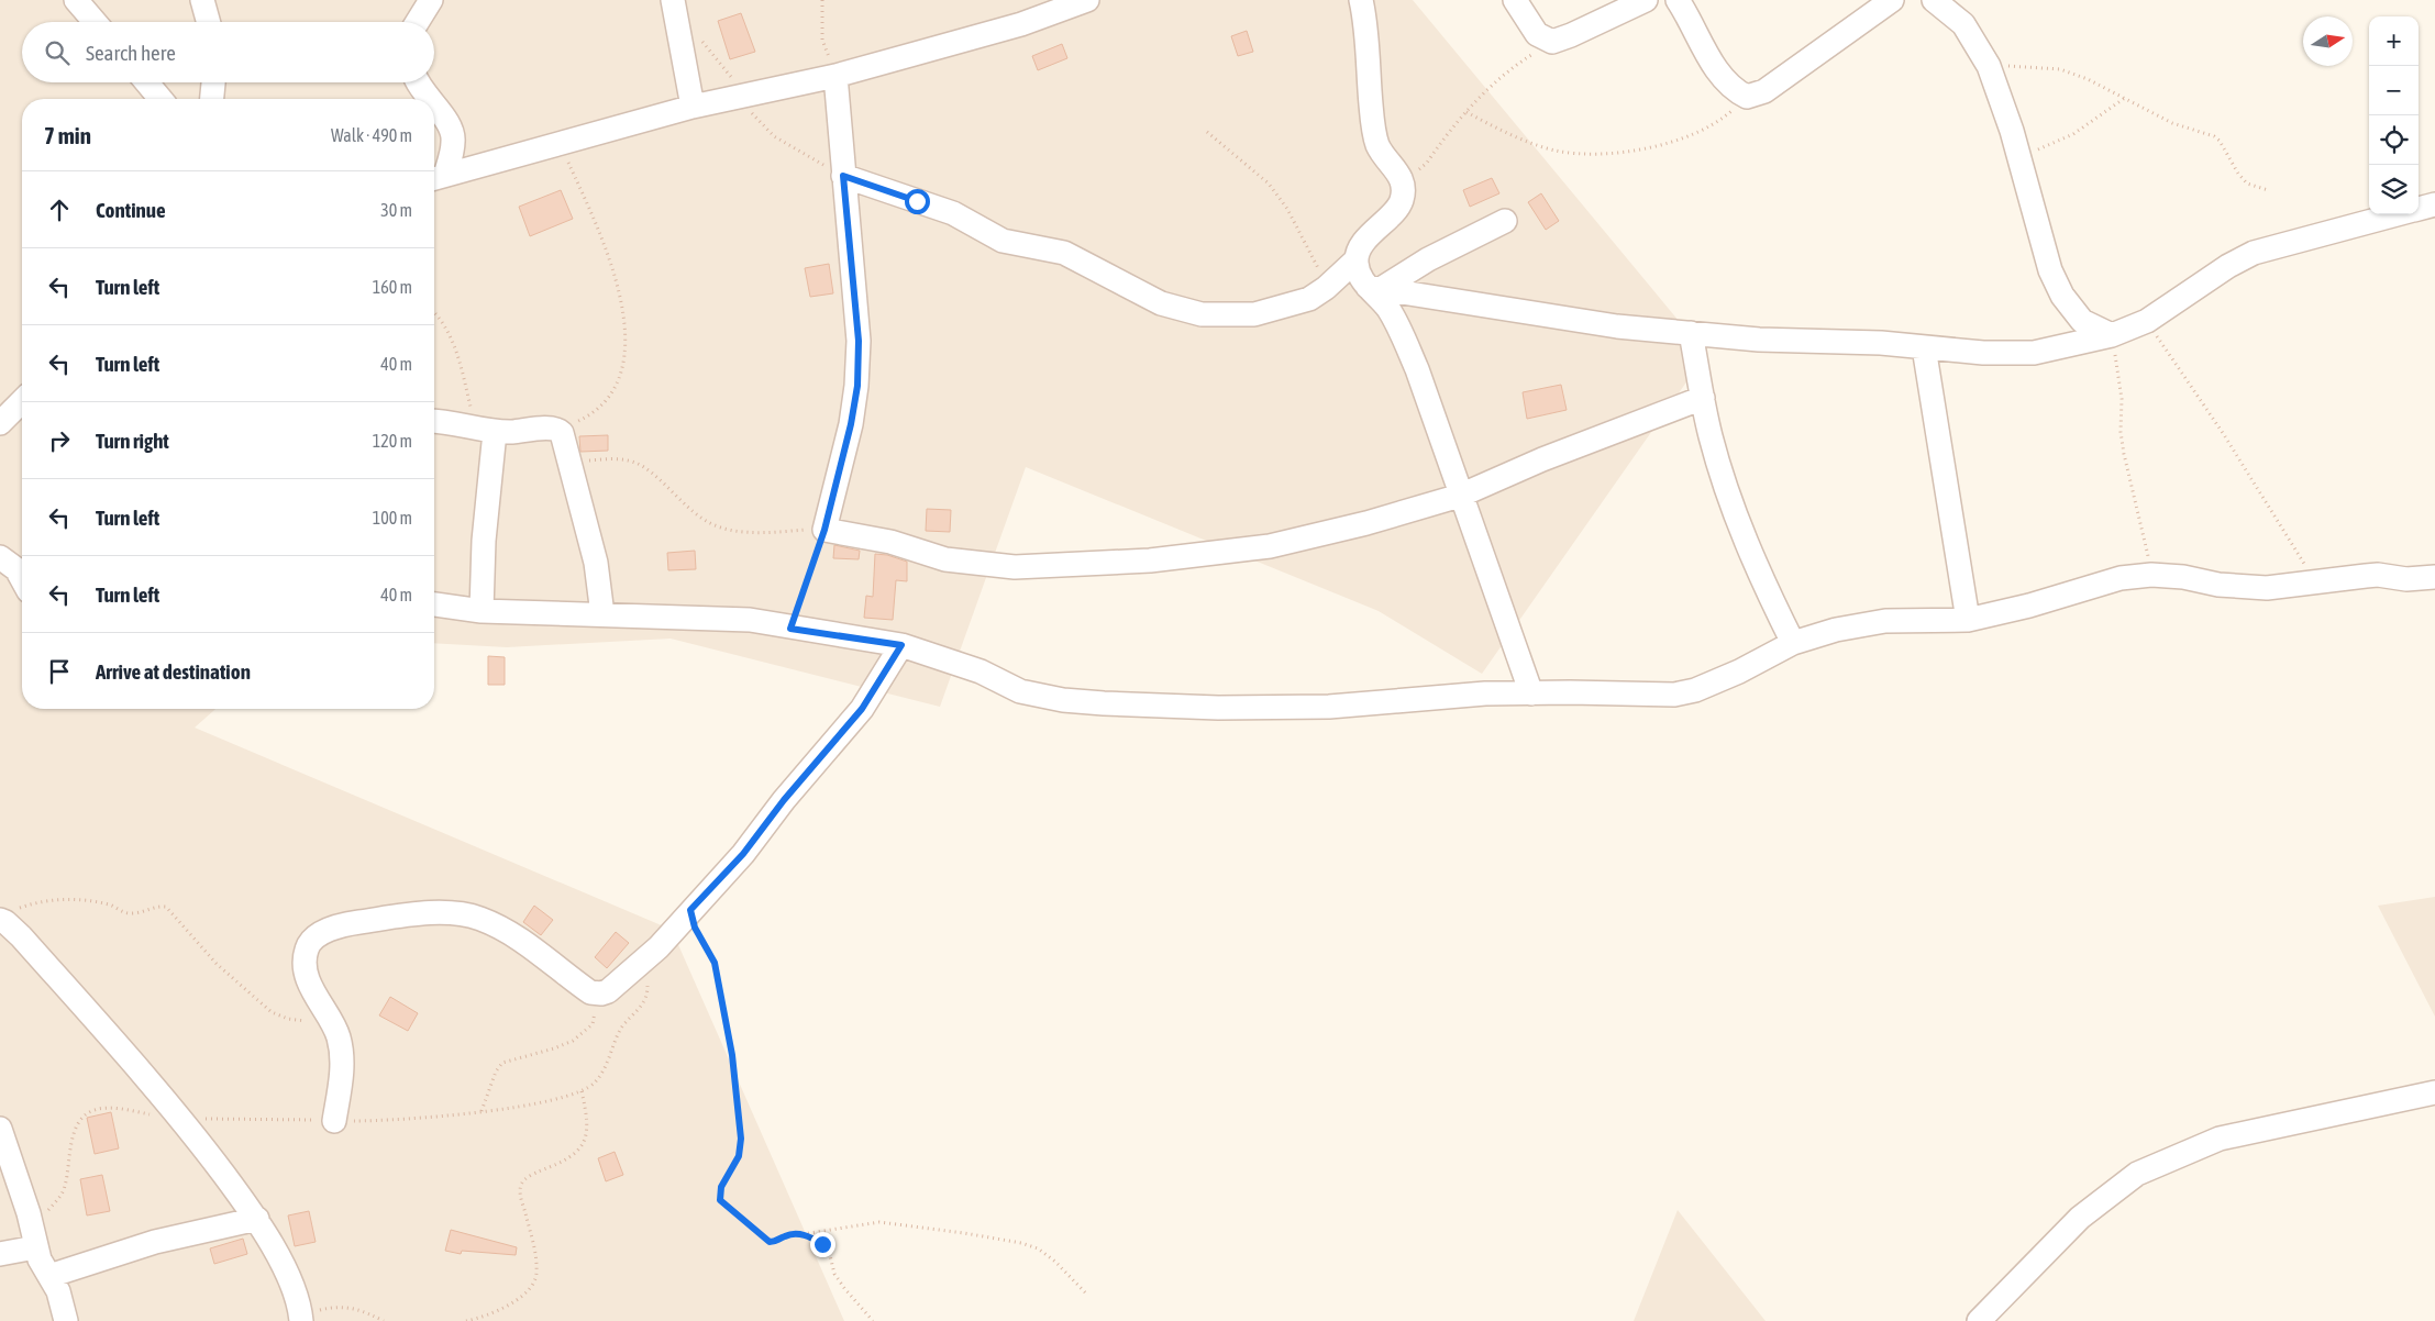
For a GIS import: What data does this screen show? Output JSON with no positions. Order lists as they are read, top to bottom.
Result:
{
  "north": "right",
  "page": {
    "map_buttons": ["+", "−"],
    "search": "Search here",
    "heading": ["7 min", "Walk · 490 m"],
    "list": [
      ["Continue", "30 m"],
      ["Turn left", "160 m"],
      ["Turn left", "40 m"],
      ["Turn right", "120 m"],
      ["Turn left", "100 m"],
      ["Turn left", "40 m"],
      "Arrive at destination"
    ]
  }
}
